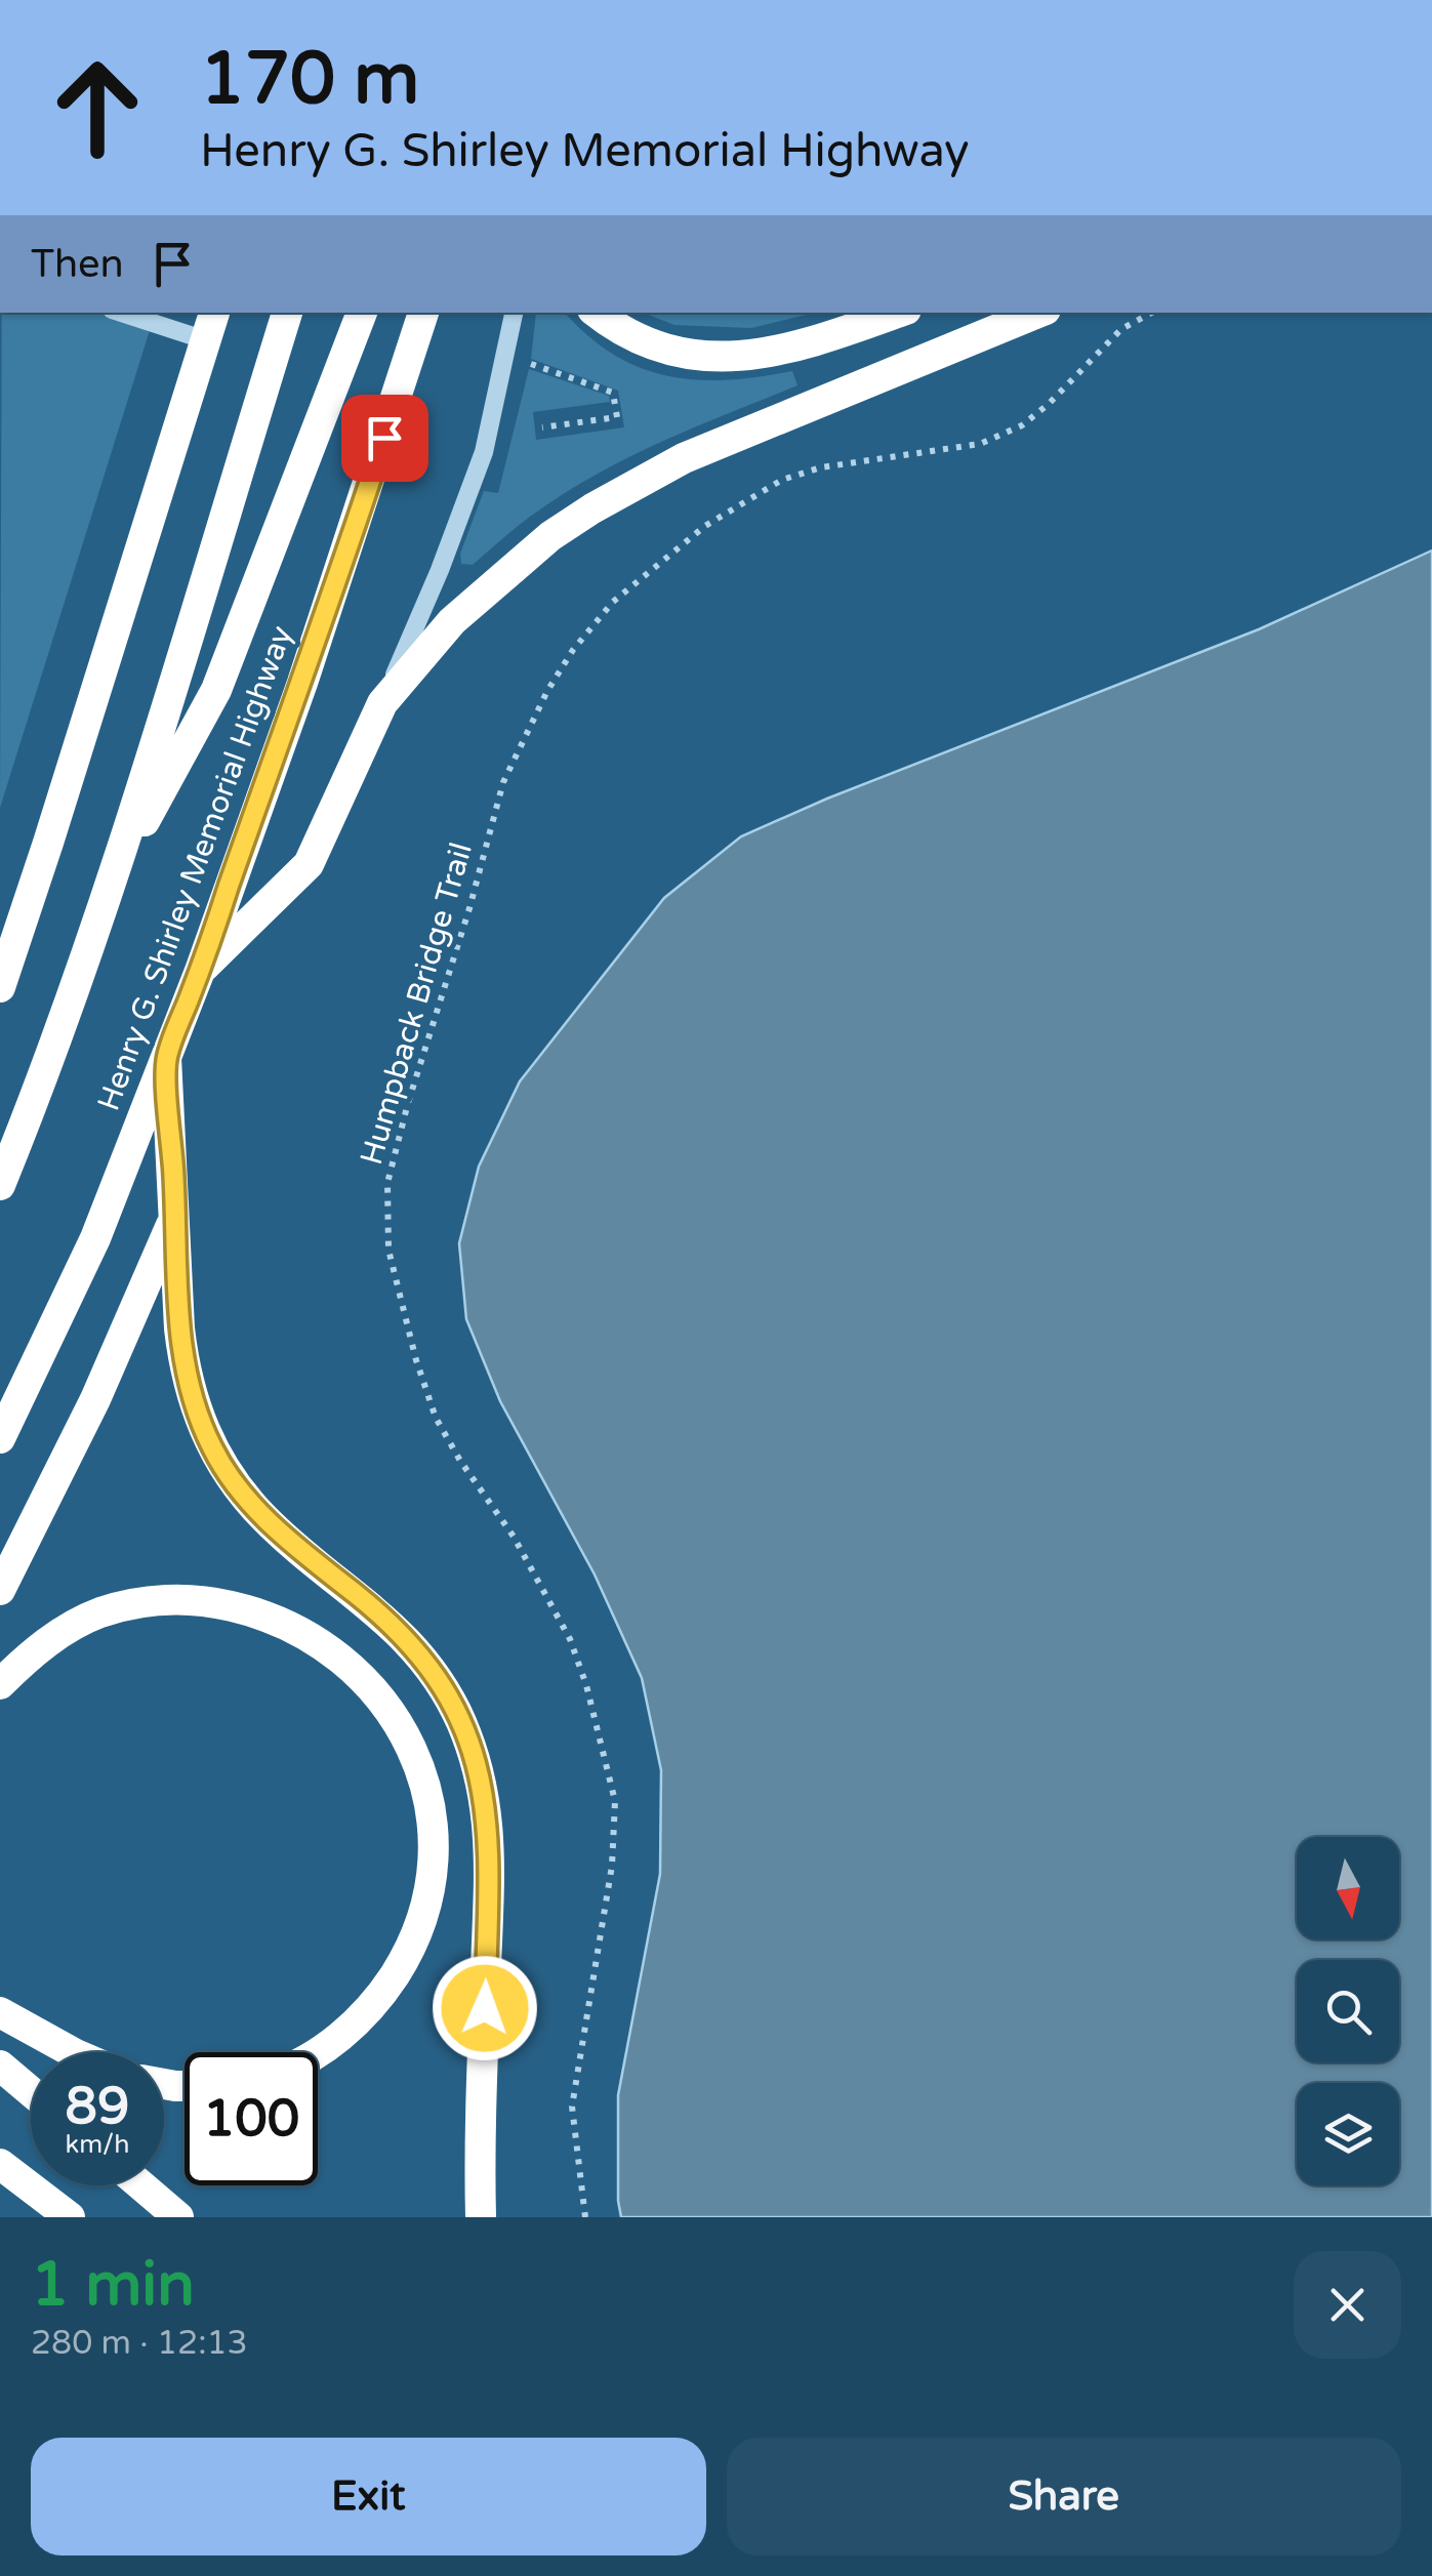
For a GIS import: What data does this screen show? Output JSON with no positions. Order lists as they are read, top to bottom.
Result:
{
  "streets": {
    "highway": ["Henry G. Shirley Memorial Highway"],
    "path": ["Humpback Bridge Trail"]
  },
  "north": "bottom",
  "page": {
    "turn": ["170 m", "Henry G. Shirley Memorial Highway"],
    "then": "Then",
    "speed": "89 km/h",
    "limit": "100",
    "heading": ["1 min", "280 m · 12:13"],
    "buttons": ["Exit", "Share"]
  }
}
